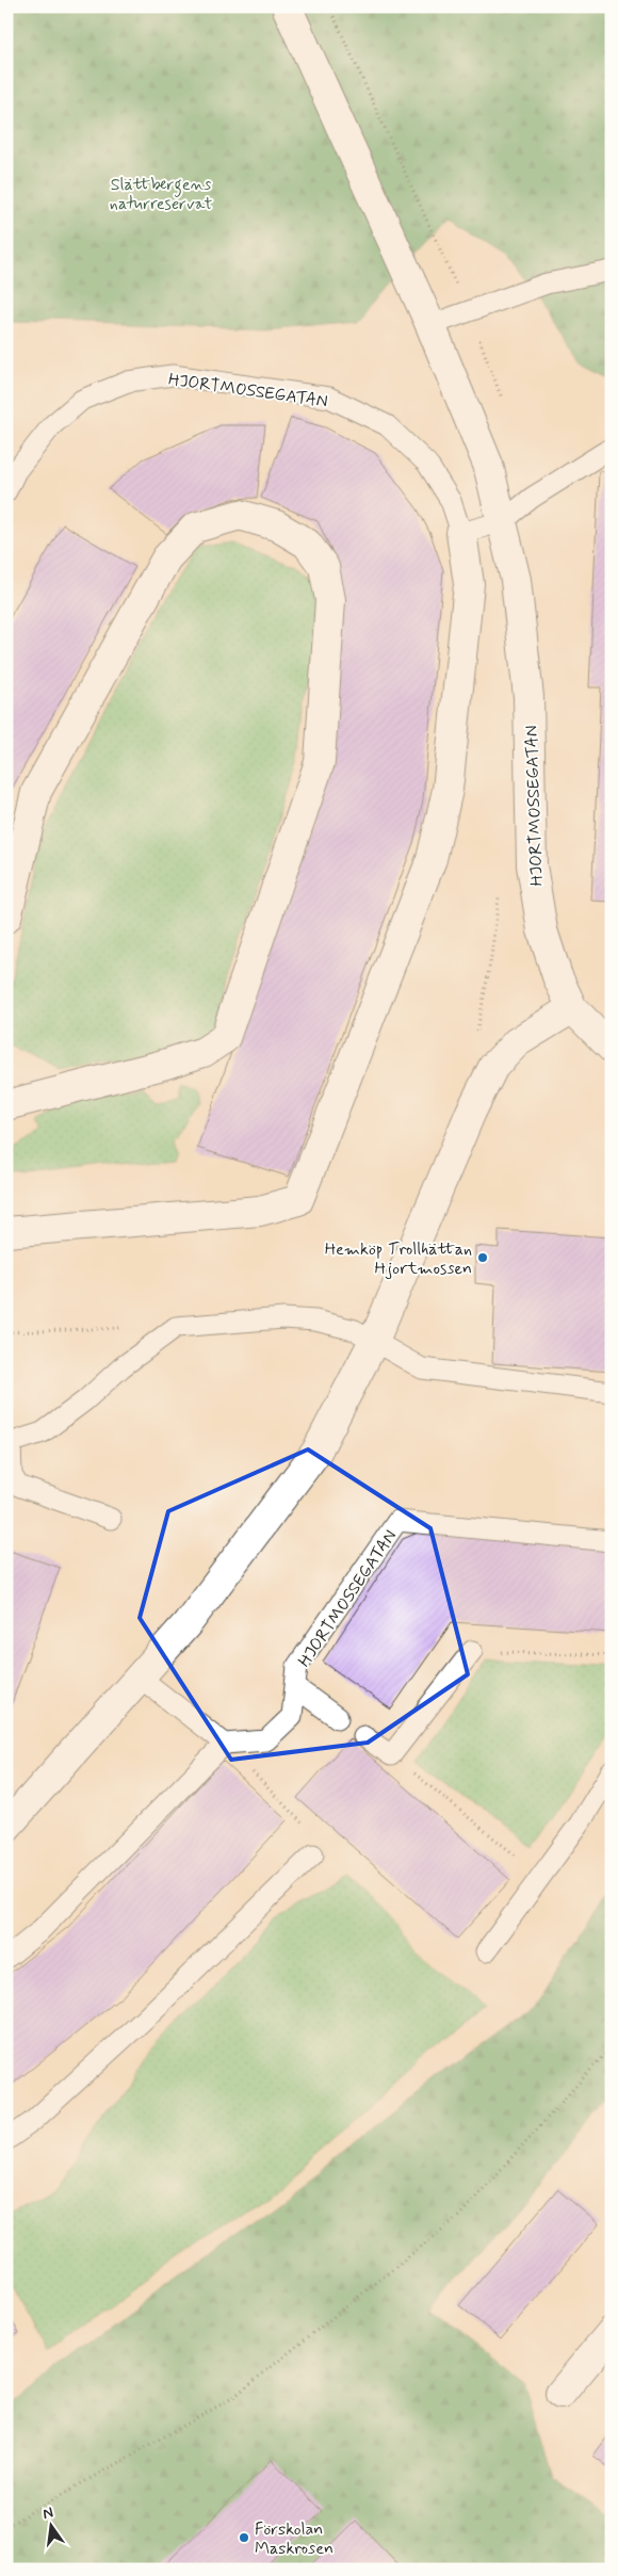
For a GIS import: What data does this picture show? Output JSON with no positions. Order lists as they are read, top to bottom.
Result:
{
  "streets": {
    "street": ["HJORTMOSSEGATAN"]
  },
  "parks": ["Slättbergens naturreservat"],
  "places": ["Hemköp Trollhättan Hjortmossen", "Förskolan Maskrosen"],
  "north": "top"
}
